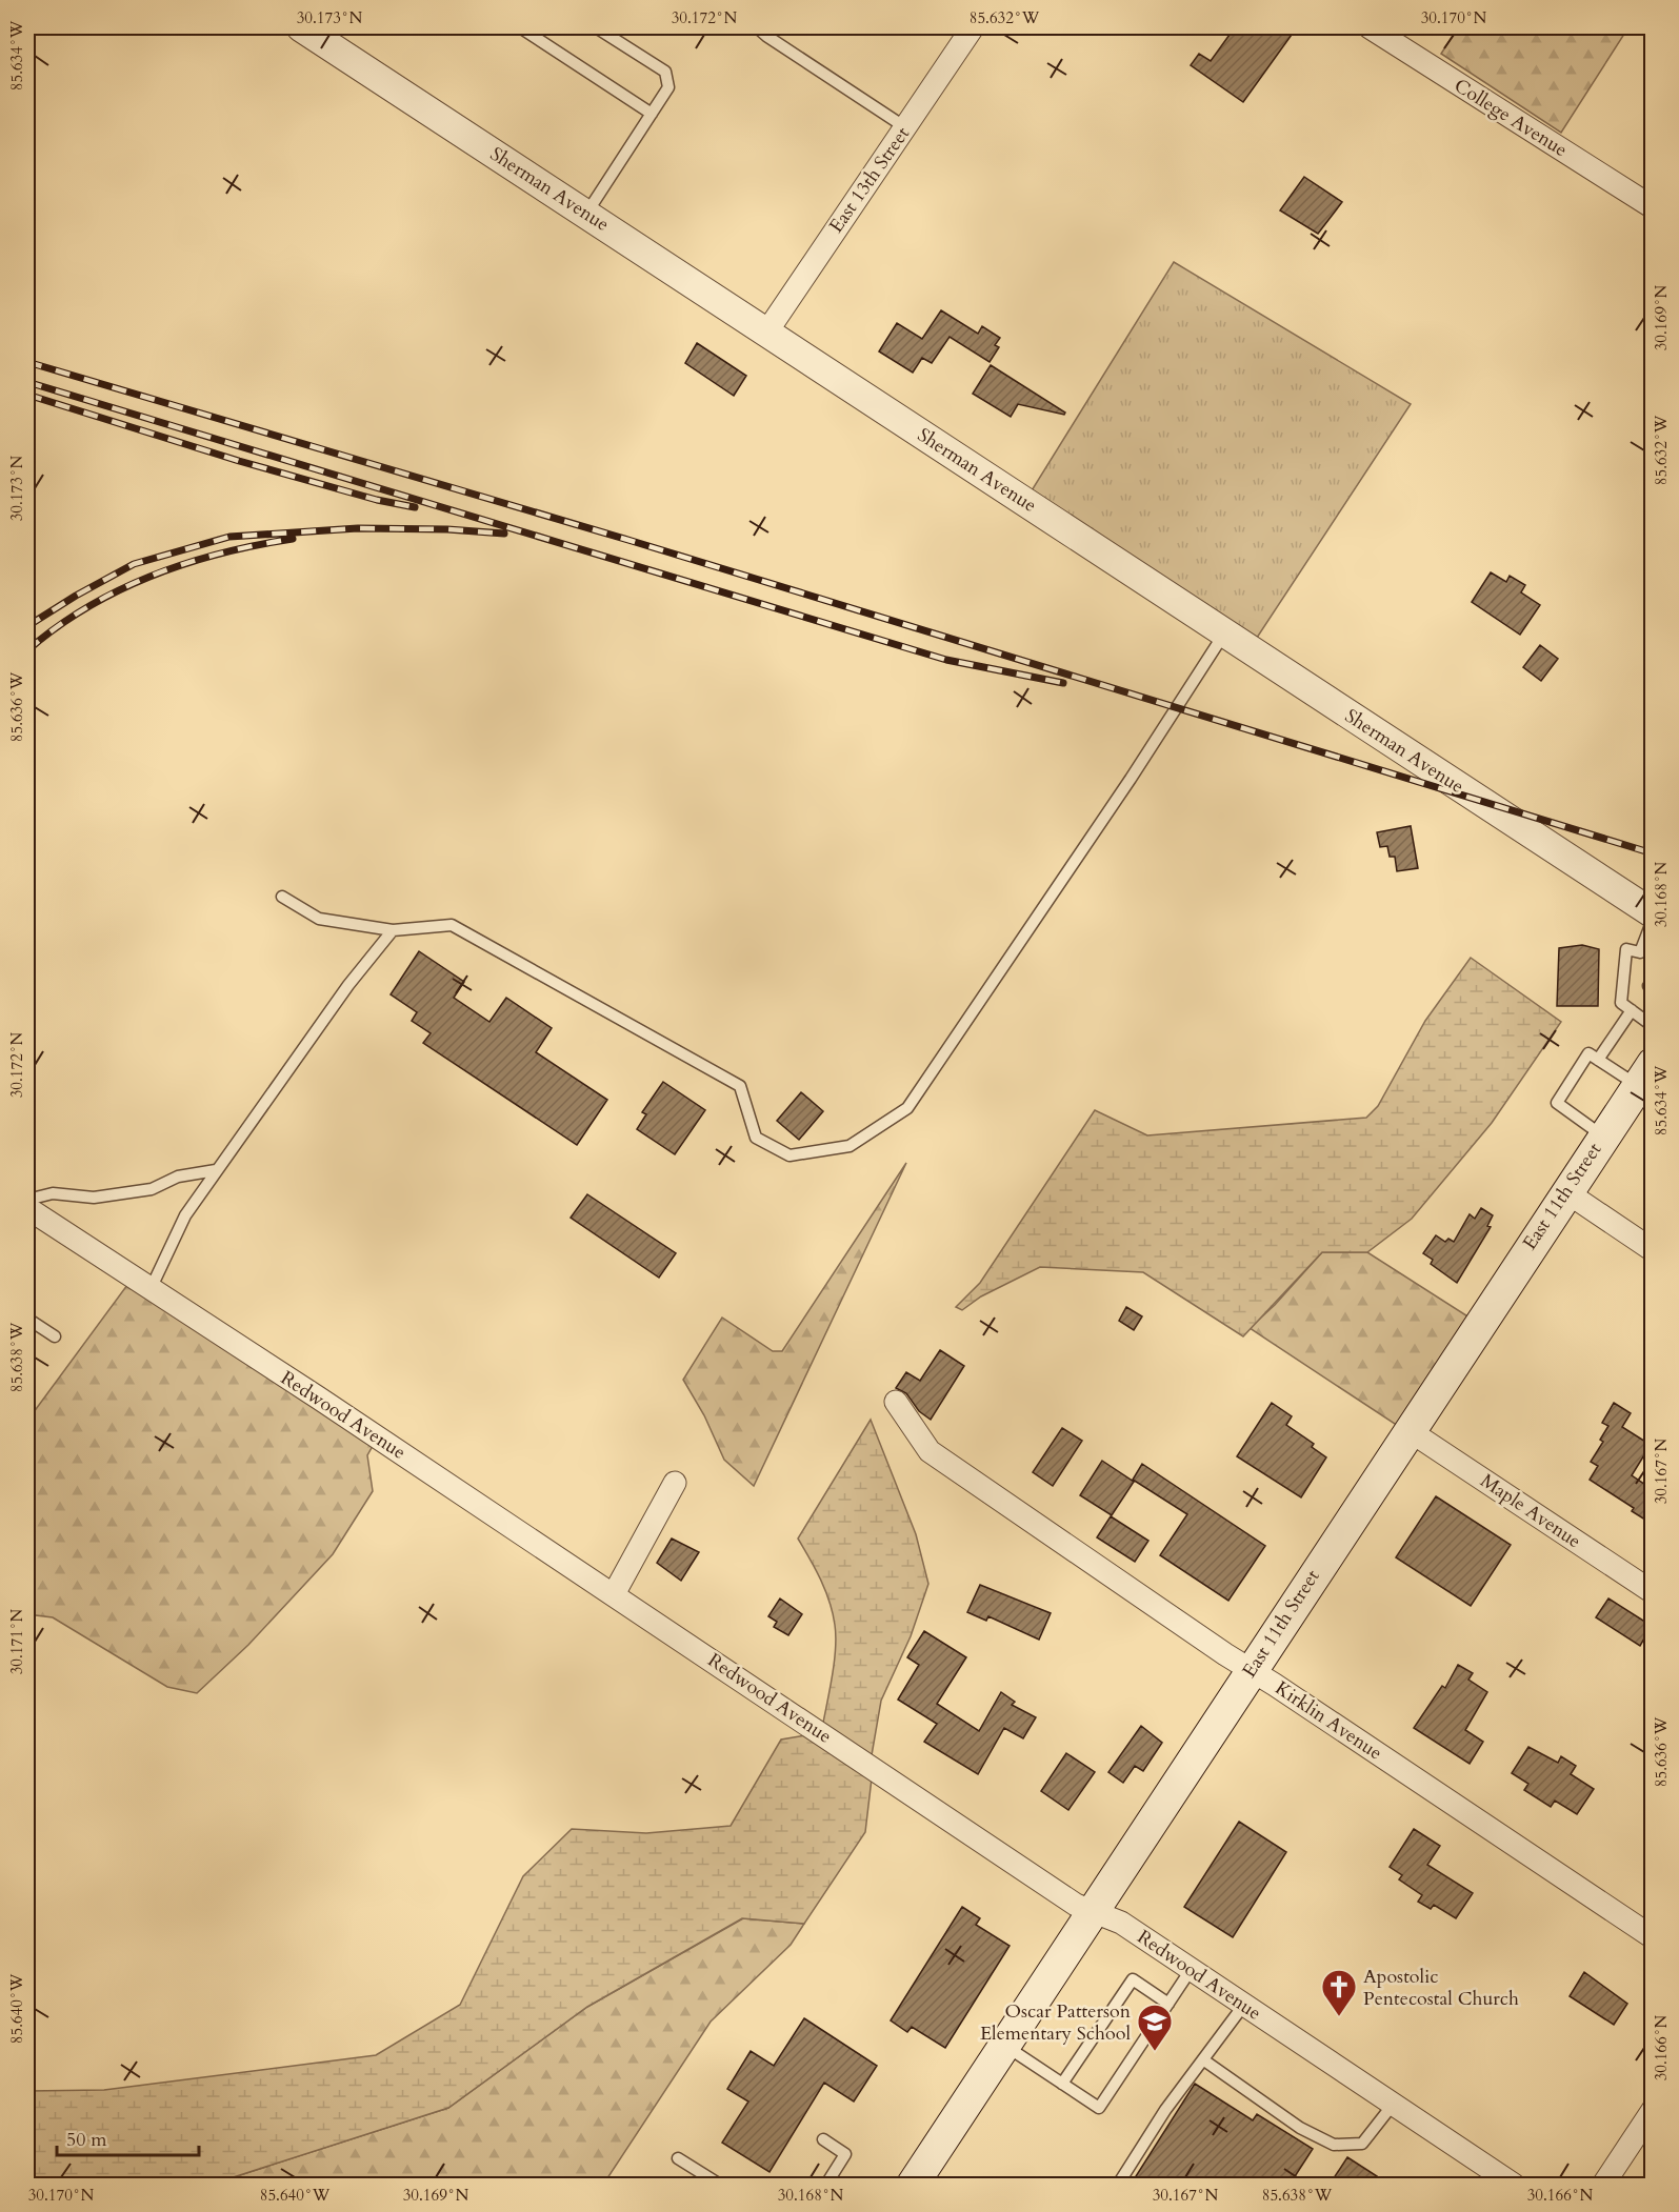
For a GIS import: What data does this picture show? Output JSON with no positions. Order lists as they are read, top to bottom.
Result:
{
  "streets": {
    "main road": ["East 11th Street"],
    "street": [
      "College Avenue",
      "East 13th Street",
      "Sherman Avenue",
      "Redwood Avenue",
      "Maple Avenue",
      "Kirklin Avenue"
    ]
  },
  "crossings": [
    ["East 13th Street", "Sherman Avenue"],
    ["East 11th Street", "Redwood Avenue"],
    ["East 11th Street", "Maple Avenue"],
    ["East 11th Street", "Kirklin Avenue"]
  ],
  "places": {
    "church": ["Apostolic Pentecostal Church"],
    "school or university": ["Oscar Patterson Elementary School"]
  },
  "scale_bar": "50 m",
  "coordinates": [
    "30.173°N",
    "30.172°N",
    "85.632°W",
    "30.170°N",
    "85.634°W",
    "30.169°N",
    "85.636°W",
    "30.168°N",
    "85.638°W",
    "30.167°N",
    "30.171°N",
    "85.640°W",
    "30.166°N"
  ]
}
